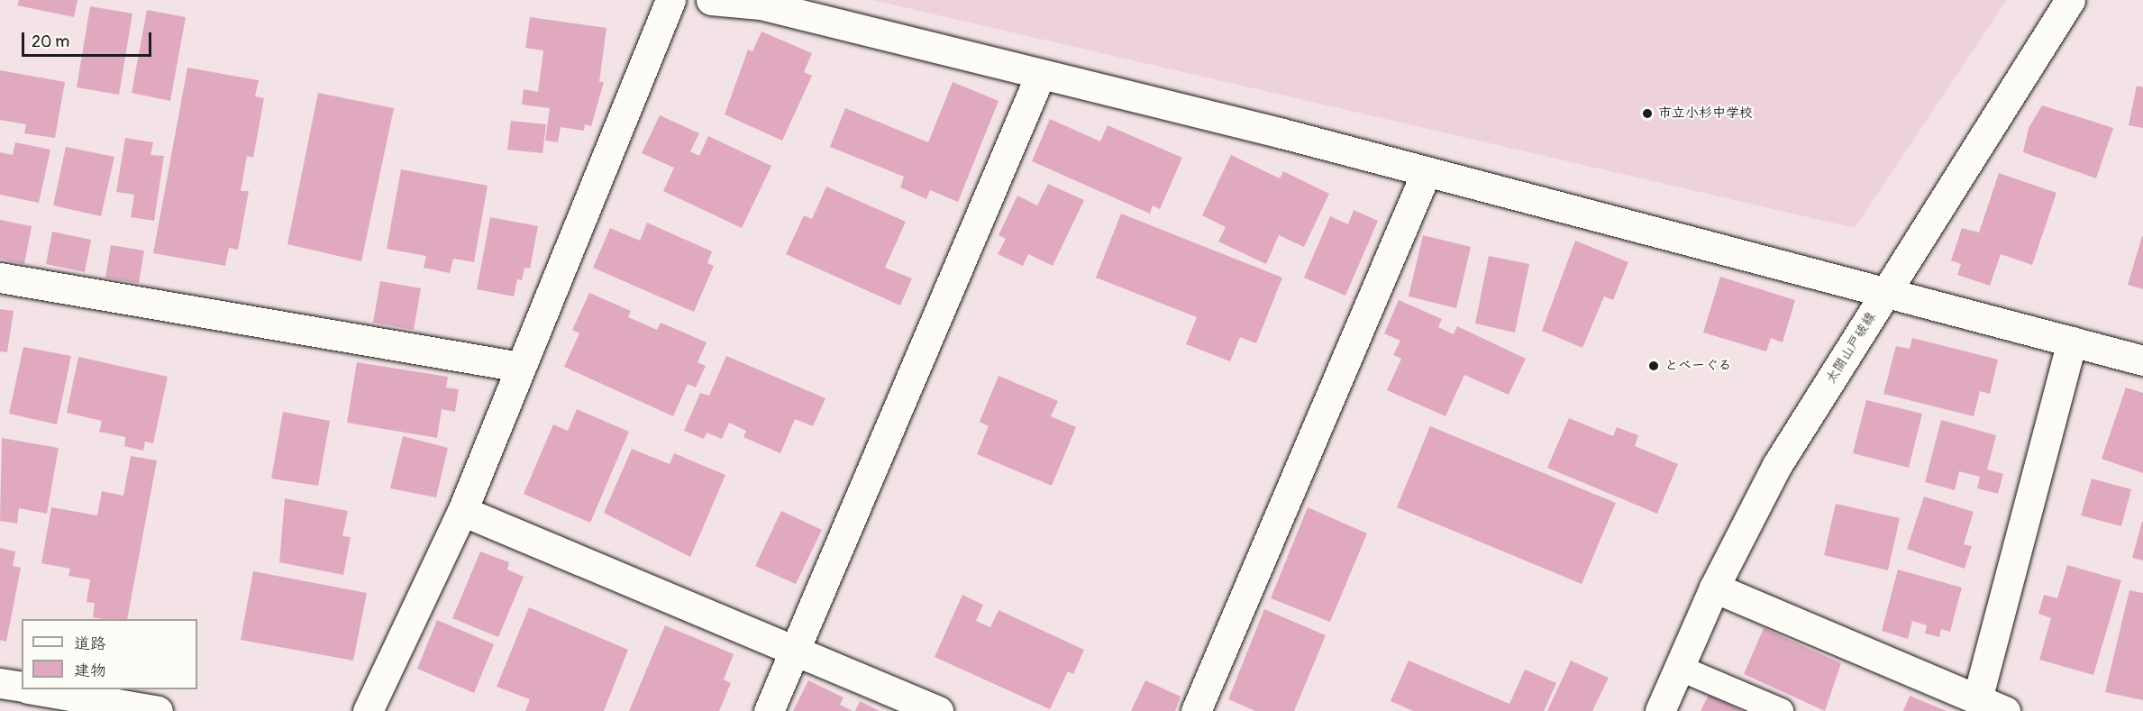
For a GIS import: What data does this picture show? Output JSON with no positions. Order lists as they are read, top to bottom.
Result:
{
  "streets": {
    "street": ["太閤山戸破線"]
  },
  "places": ["市立小杉中学校", "とべーぐる"],
  "legend": ["道路", "建物"],
  "scale_bar": "20 m"
}
